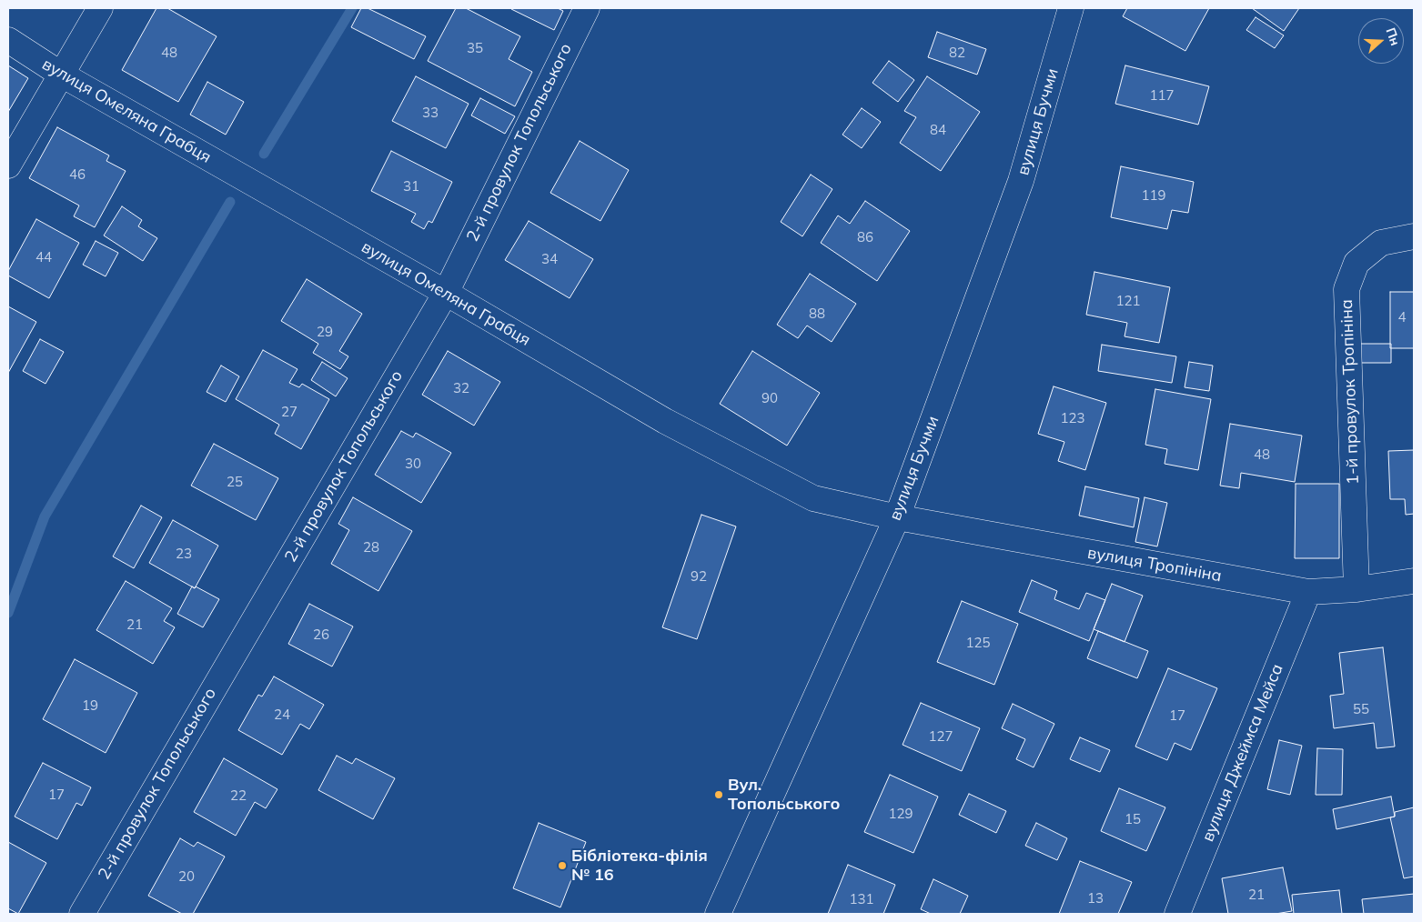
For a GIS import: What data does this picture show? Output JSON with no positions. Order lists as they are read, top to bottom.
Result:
{
  "streets": {
    "street": [
      "вулиця Омеляна Грабця",
      "вулиця Бучми",
      "2-й провулок Топольського",
      "1-й провулок Тропініна",
      "вулиця Тропініна",
      "вулиця Джеймса Мейса"
    ]
  },
  "crossings": [
    ["вулиця Омеляна Грабця", "вулиця Бучми"],
    ["вулиця Омеляна Грабця", "2-й провулок Топольського"],
    ["вулиця Омеляна Грабця", "вулиця Тропініна"],
    ["вулиця Бучми", "вулиця Тропініна"],
    ["1-й провулок Тропініна", "вулиця Тропініна"],
    ["вулиця Тропініна", "вулиця Джеймса Мейса"]
  ],
  "places": ["Вул. Топольського", "Бібліотека-філія № 16"],
  "house_numbers": [
    "35",
    "48",
    "82",
    "117",
    "33",
    "84",
    "46",
    "31",
    "119",
    "86",
    "44",
    "34",
    "121",
    "88",
    "4",
    "29",
    "32",
    "90",
    "27",
    "123",
    "48",
    "30",
    "25",
    "28",
    "23",
    "92",
    "21",
    "26",
    "125",
    "19",
    "55",
    "24",
    "17",
    "127",
    "17",
    "22",
    "129",
    "15",
    "20",
    "21",
    "13",
    "131"
  ],
  "north": "right"
}
